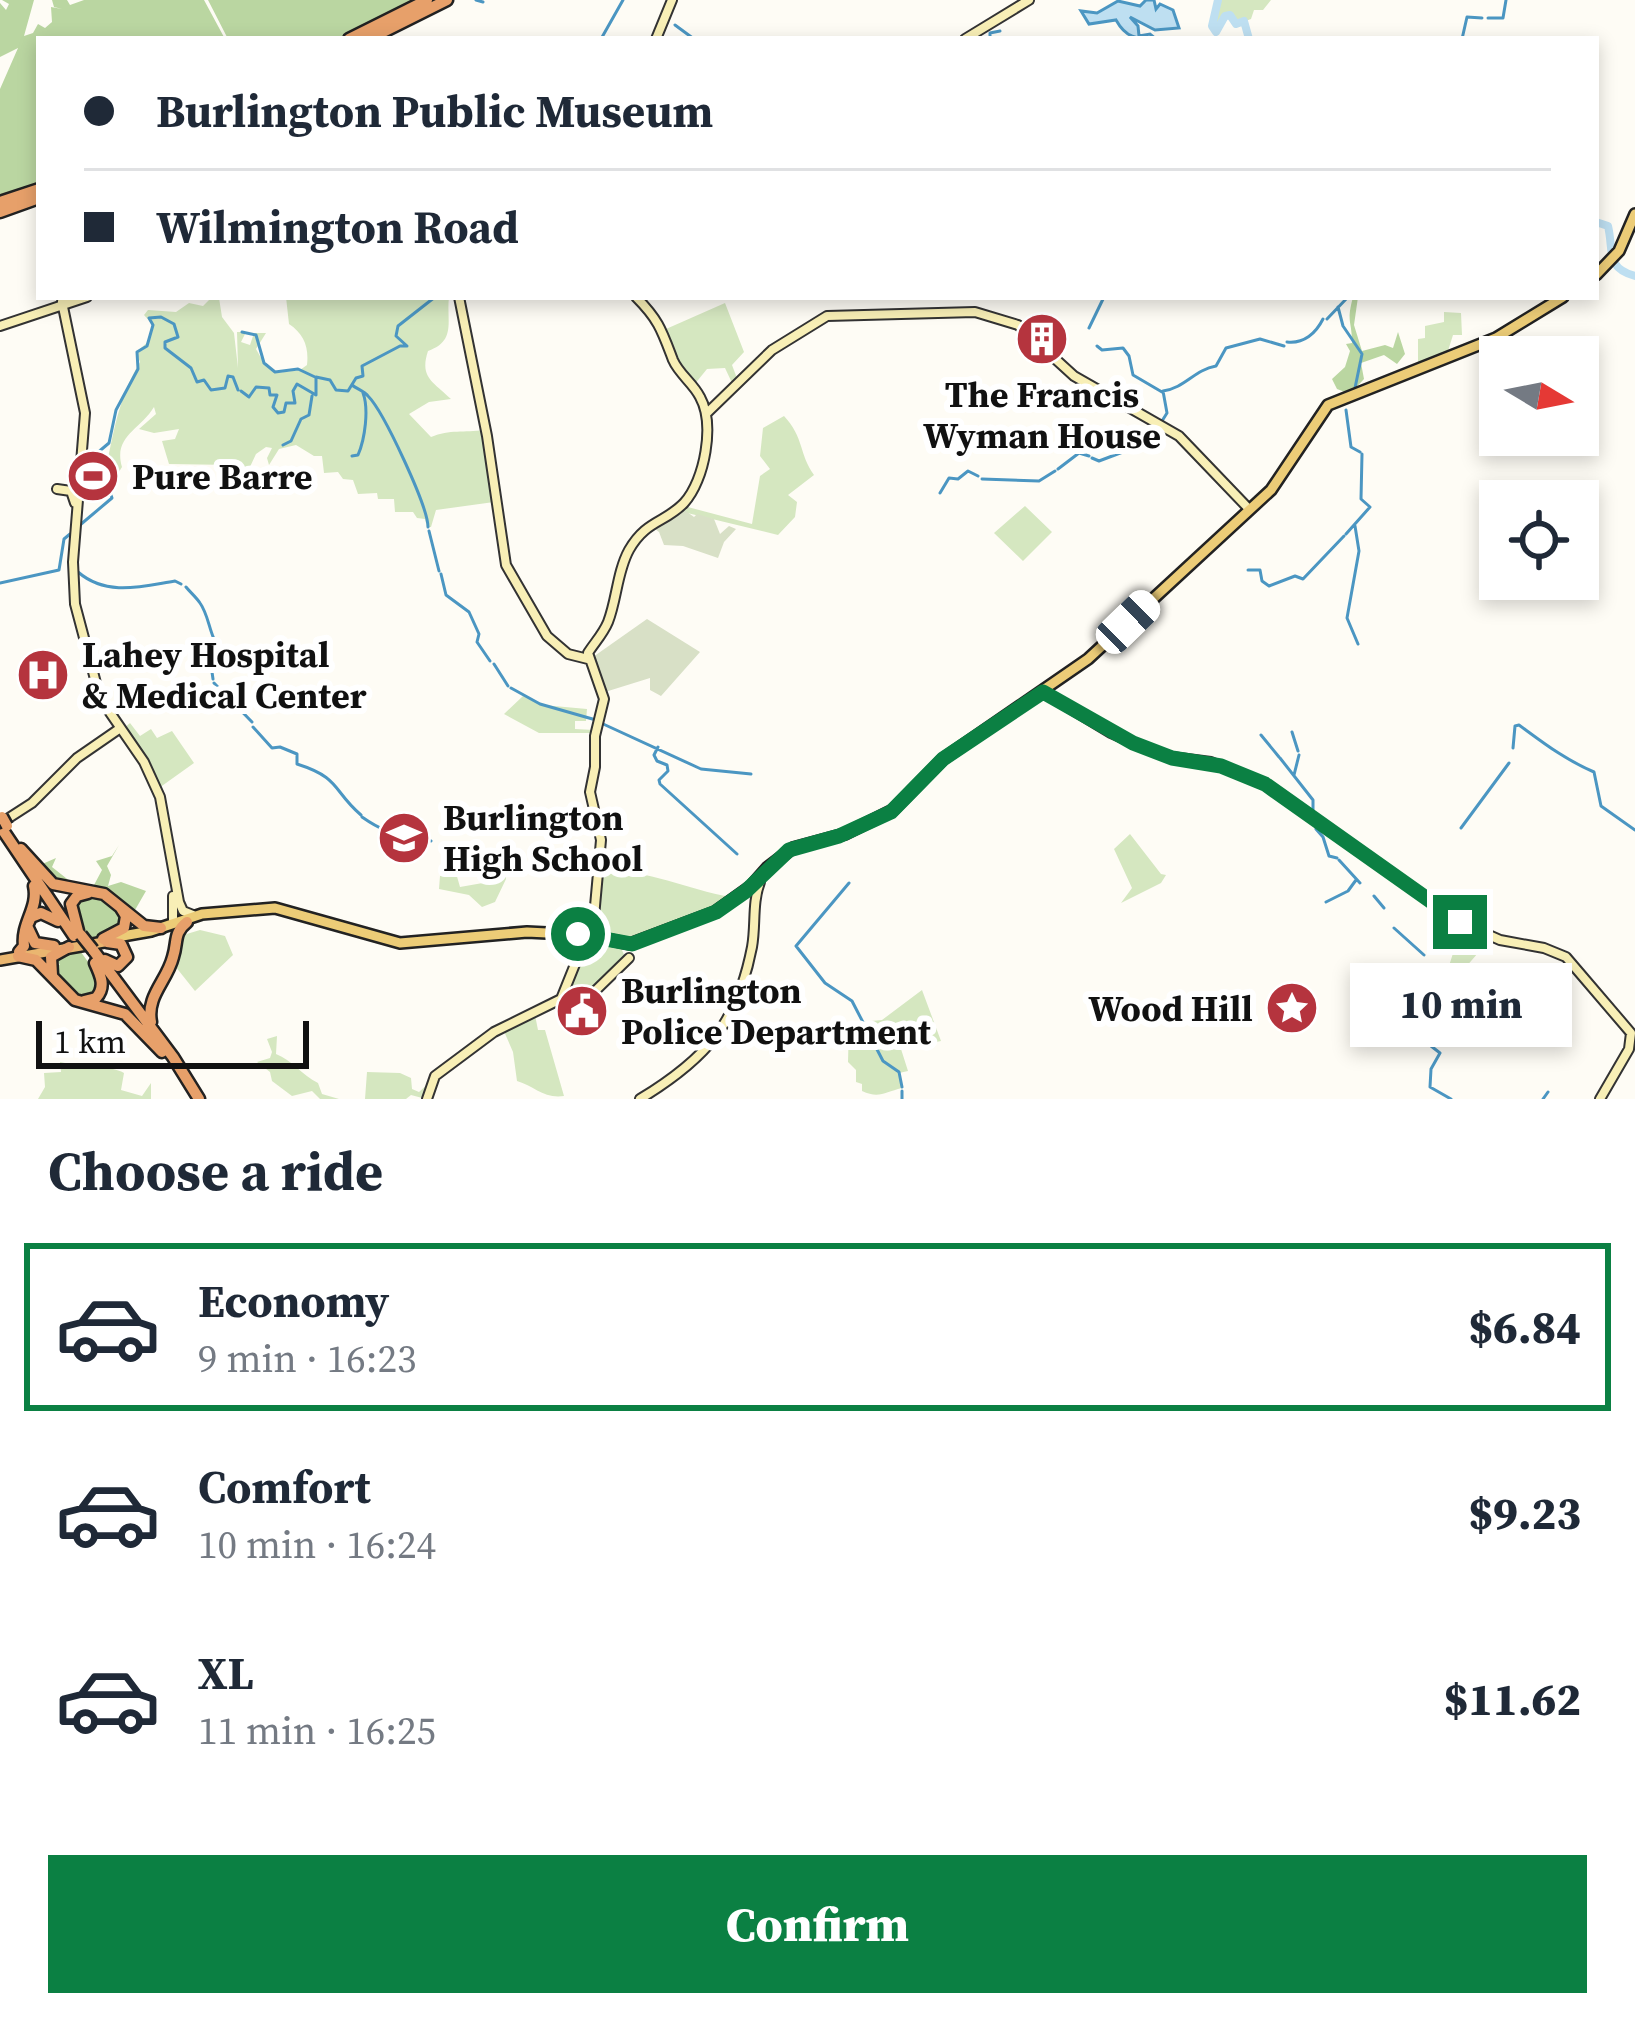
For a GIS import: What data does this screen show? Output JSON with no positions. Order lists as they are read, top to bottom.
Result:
{
  "places": {
    "building": ["The Francis Wyman House"],
    "sports": ["Pure Barre"],
    "hospital": ["Lahey Hospital & Medical Center"],
    "school or university": ["Burlington High School"],
    "place": ["Wood Hill"],
    "public building": ["Burlington Police Department"]
  },
  "scale_bar": "1 km",
  "north": "right",
  "page": {
    "banner": ["Burlington Public Museum", "Wilmington Road"],
    "bubble": "10 min",
    "scale": "1 km",
    "heading": "Choose a ride",
    "list": [
      {
        "name": "Economy",
        "note": "9 min · 16:23",
        "value": "$6.84"
      },
      {
        "name": "Comfort",
        "note": "10 min · 16:24",
        "value": "$9.23"
      },
      {
        "name": "XL",
        "note": "11 min · 16:25",
        "value": "$11.62"
      }
    ],
    "buttons": "Confirm"
  }
}
